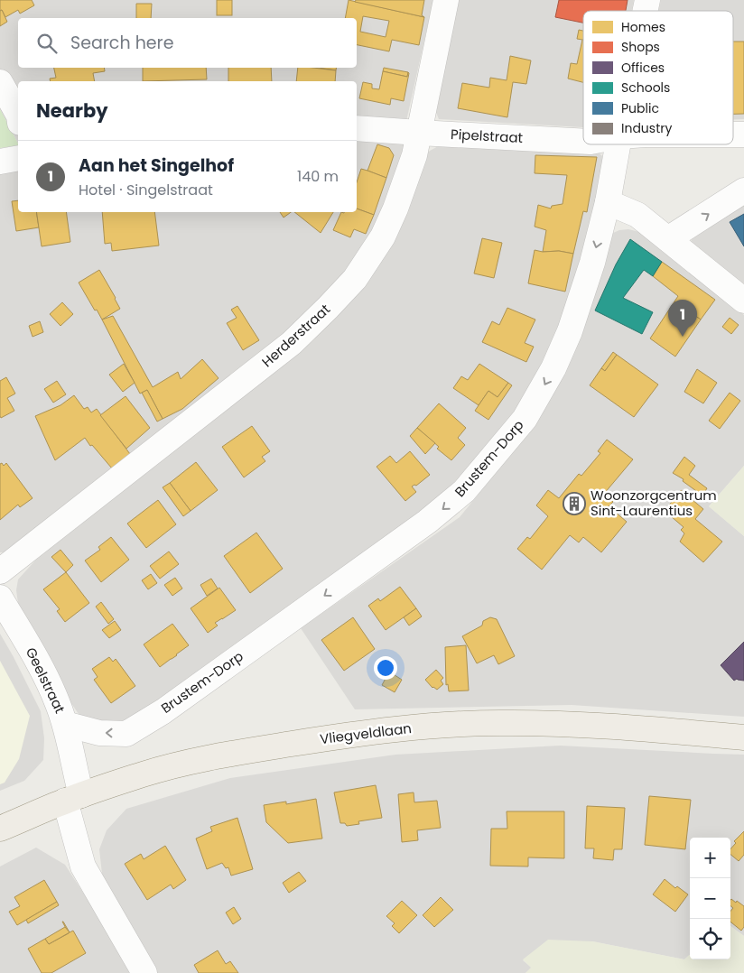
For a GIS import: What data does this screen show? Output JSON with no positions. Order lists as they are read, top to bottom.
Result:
{
  "streets": {
    "main road": ["Vliegveldlaan"],
    "street": [
      "Pipelstraat",
      "Herderstraat",
      "Brustem-Dorp",
      "Geelstraat"
    ]
  },
  "crossings": [
    ["Pipelstraat", "Herderstraat"],
    ["Brustem-Dorp", "Geelstraat"],
    ["Geelstraat", "Vliegveldlaan"]
  ],
  "one_way": ["Brustem-Dorp"],
  "places": {
    "building": ["Woonzorgcentrum Sint-Laurentius"]
  },
  "legend": [
    "Homes",
    "Shops",
    "Offices",
    "Schools",
    "Public",
    "Industry"
  ],
  "page": {
    "search": "Search here",
    "heading": "Nearby",
    "list": [
      {
        "mark": "1",
        "name": "Aan het Singelhof",
        "note": "Hotel · Singelstraat",
        "value": "140 m"
      }
    ],
    "pins": "1",
    "map_buttons": ["+", "−"]
  }
}
